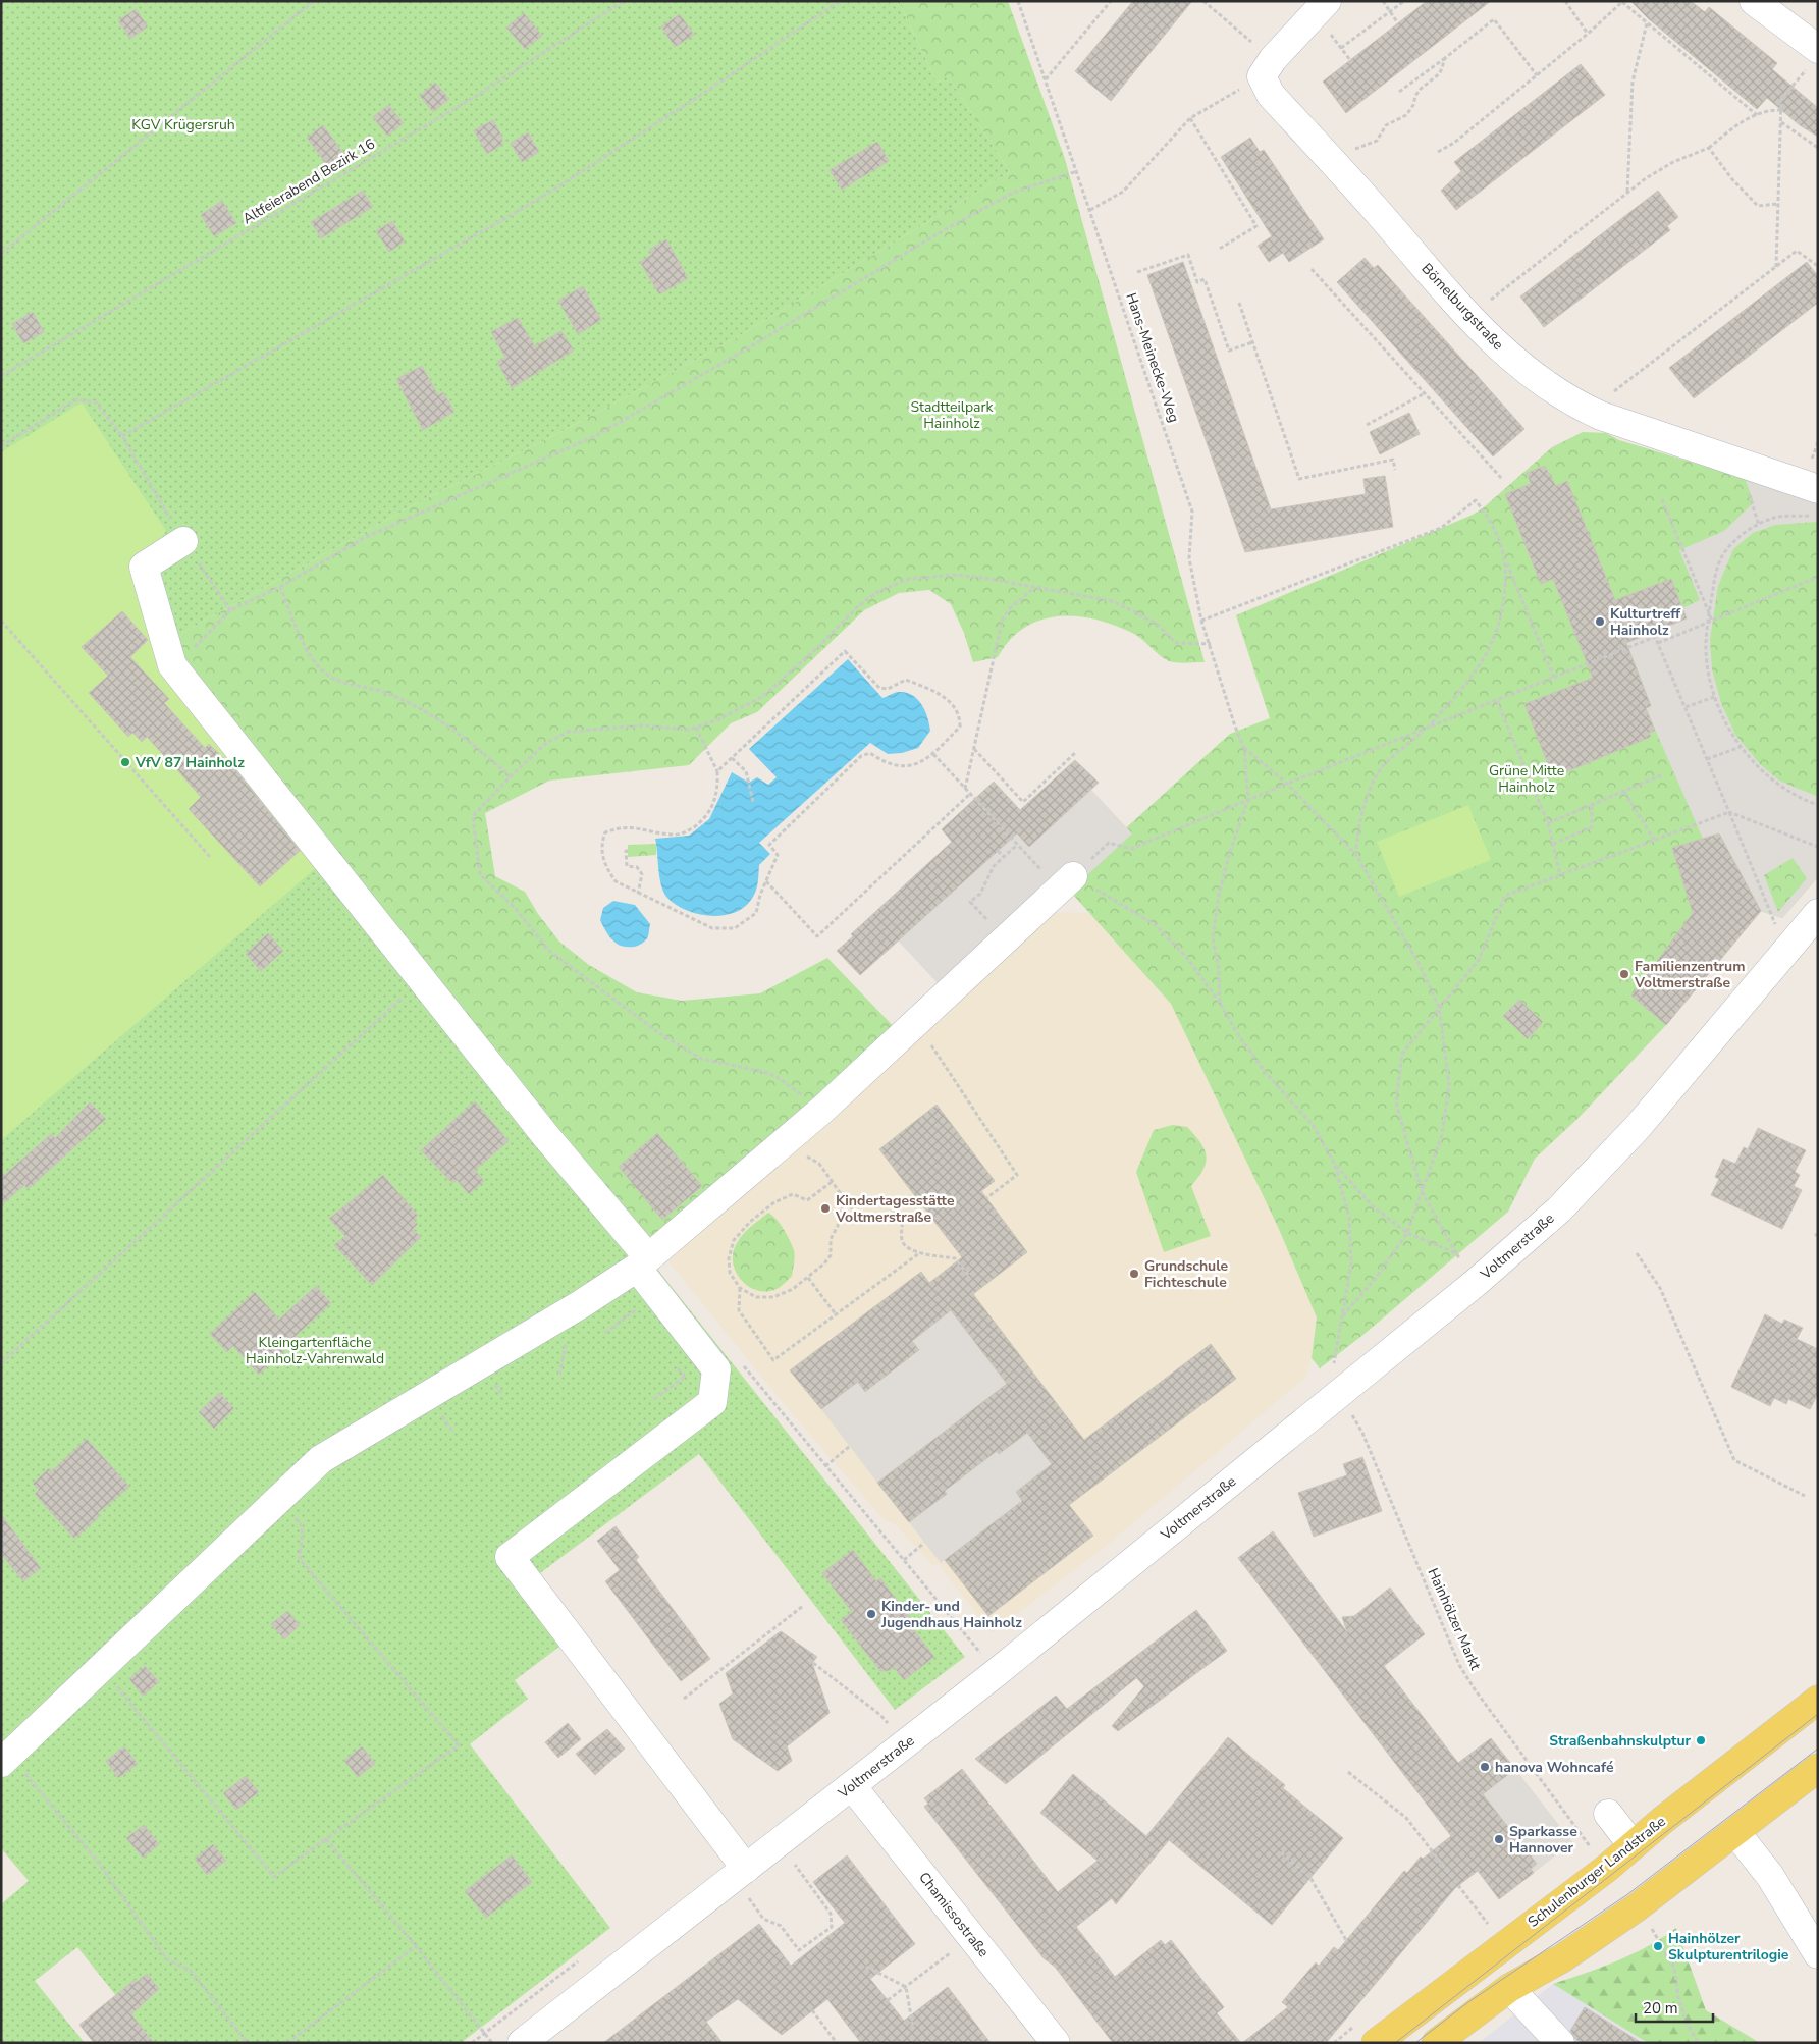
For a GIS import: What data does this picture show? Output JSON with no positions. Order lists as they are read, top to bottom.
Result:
{
  "streets": {
    "main road": ["Schulenburger Landstraße"],
    "street": ["Bömelburgstraße", "Voltmerstraße", "Chamissostraße"],
    "path": ["Altfeierabend Bezirk 16", "Hans-Meinecke-Weg", "Hainhölzer Markt"]
  },
  "crossings": [
    ["Voltmerstraße", "Hainhölzer Markt"],
    ["Voltmerstraße", "Chamissostraße"],
    ["Hainhölzer Markt", "Schulenburger Landstraße"]
  ],
  "parks": [
    "KGV Krügersruh",
    "Stadtteilpark Hainholz",
    "Grüne Mitte Hainholz",
    "Kleingartenfläche Hainholz-Vahrenwald"
  ],
  "places": [
    "Kulturtreff Hainholz",
    "VfV 87 Hainholz",
    "Familienzentrum Voltmerstraße",
    "Kindertagesstätte Voltmerstraße",
    "Grundschule Fichteschule",
    "Kinder- und Jugendhaus Hainholz",
    "Straßenbahnskulptur",
    "hanova Wohncafé",
    "Sparkasse Hannover",
    "Hainhölzer Skulpturentrilogie"
  ],
  "scale_bar": "20 m"
}
